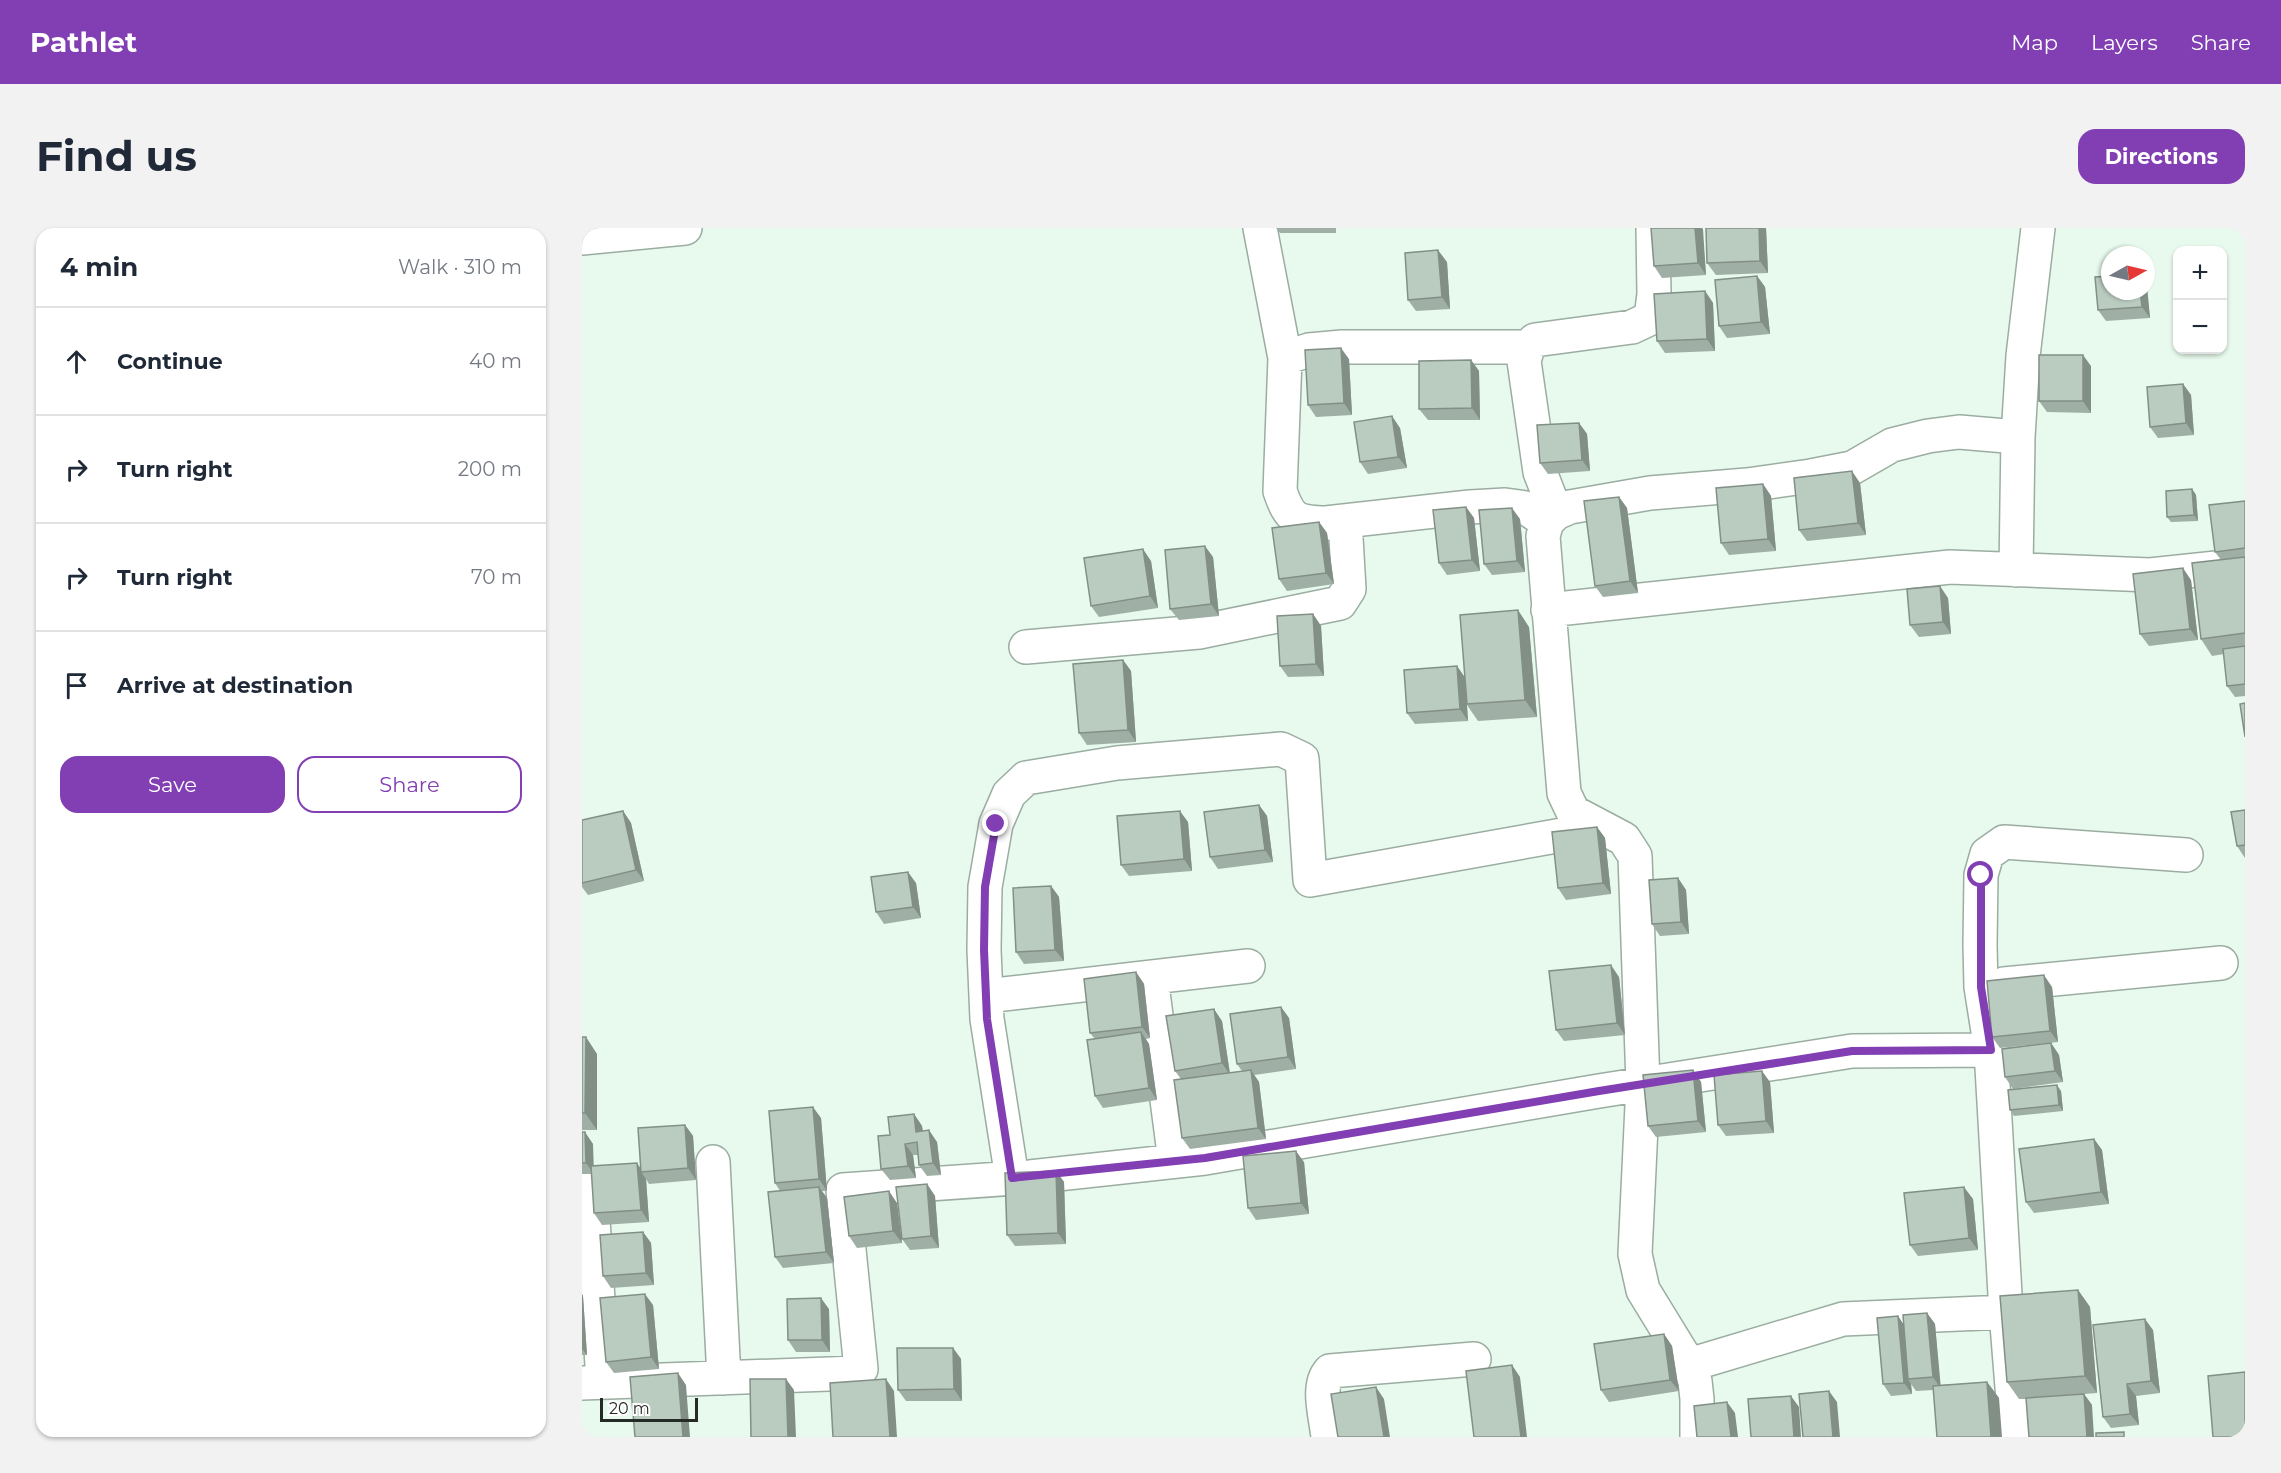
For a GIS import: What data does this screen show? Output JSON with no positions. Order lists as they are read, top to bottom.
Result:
{
  "scale_bar": "20 m",
  "north": "right",
  "page": {
    "header": "Pathlet",
    "nav": ["Map", "Layers", "Share"],
    "buttons": [
      "Directions",
      ["Save", "Share"]
    ],
    "title": "Find us",
    "heading": ["4 min", "Walk · 310 m"],
    "map_buttons": ["+", "−"],
    "list": [
      ["Continue", "40 m"],
      ["Turn right", "200 m"],
      ["Turn right", "70 m"],
      "Arrive at destination"
    ],
    "scale": "20 m"
  }
}
